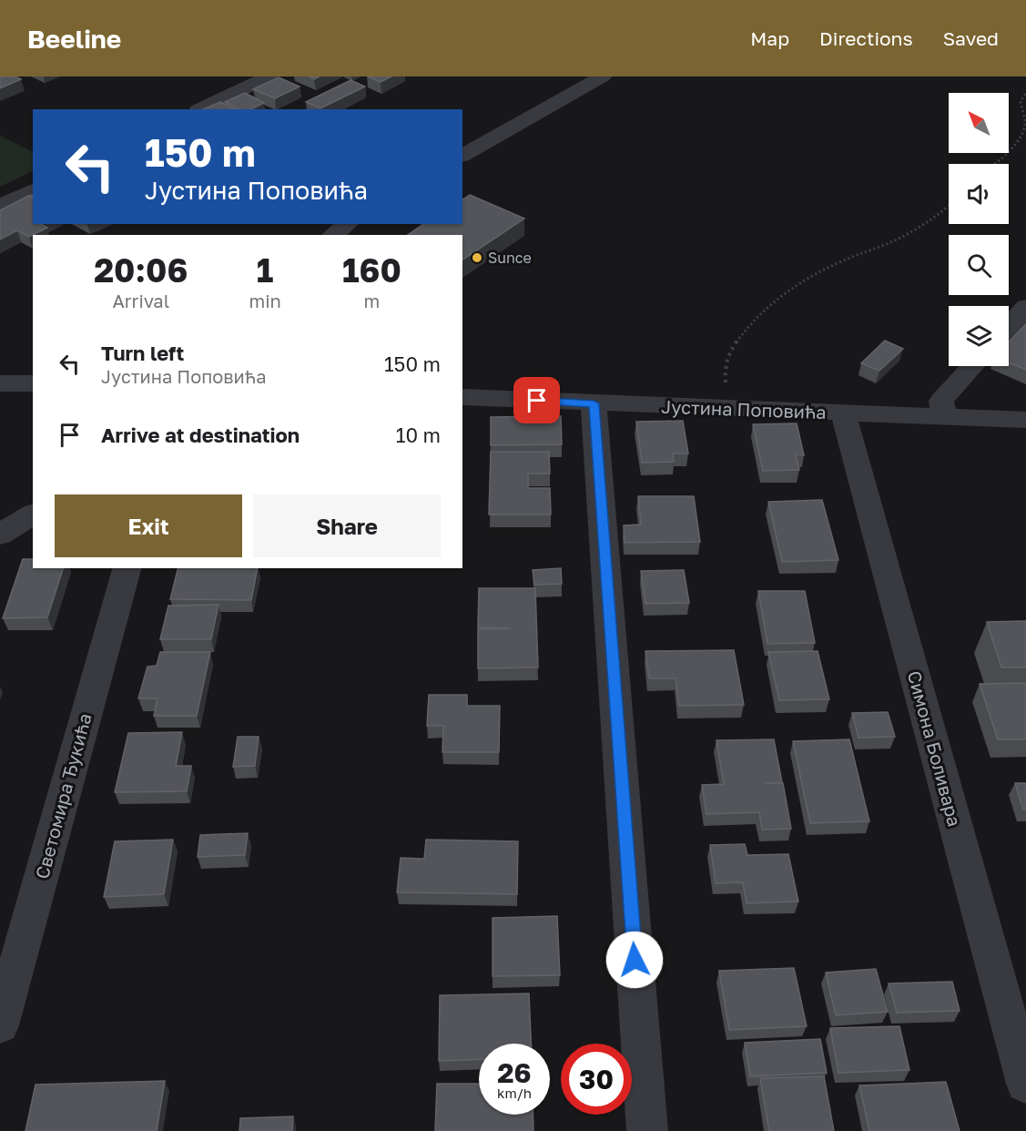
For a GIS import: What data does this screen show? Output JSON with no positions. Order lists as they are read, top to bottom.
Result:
{
  "streets": {
    "street": ["Јустина Поповића", "Симона Боливара", "Светомира Ђукића"]
  },
  "crossings": [
    ["Јустина Поповића", "Симона Боливара"]
  ],
  "places": ["Sunce"],
  "north": "top left",
  "page": {
    "header": "Beeline",
    "nav": ["Map", "Directions", "Saved"],
    "turn": ["150 m", "Јустина Поповића"],
    "eta": [
      "20:06",
      "Arrival",
      "1",
      "min",
      "160",
      "m"
    ],
    "list": [
      {
        "name": "Turn left",
        "note": "Јустина Поповића",
        "value": "150 m"
      },
      {
        "name": "Arrive at destination",
        "value": "10 m"
      }
    ],
    "buttons": ["Exit", "Share"],
    "speed": "26 km/h",
    "limit": "30"
  }
}
